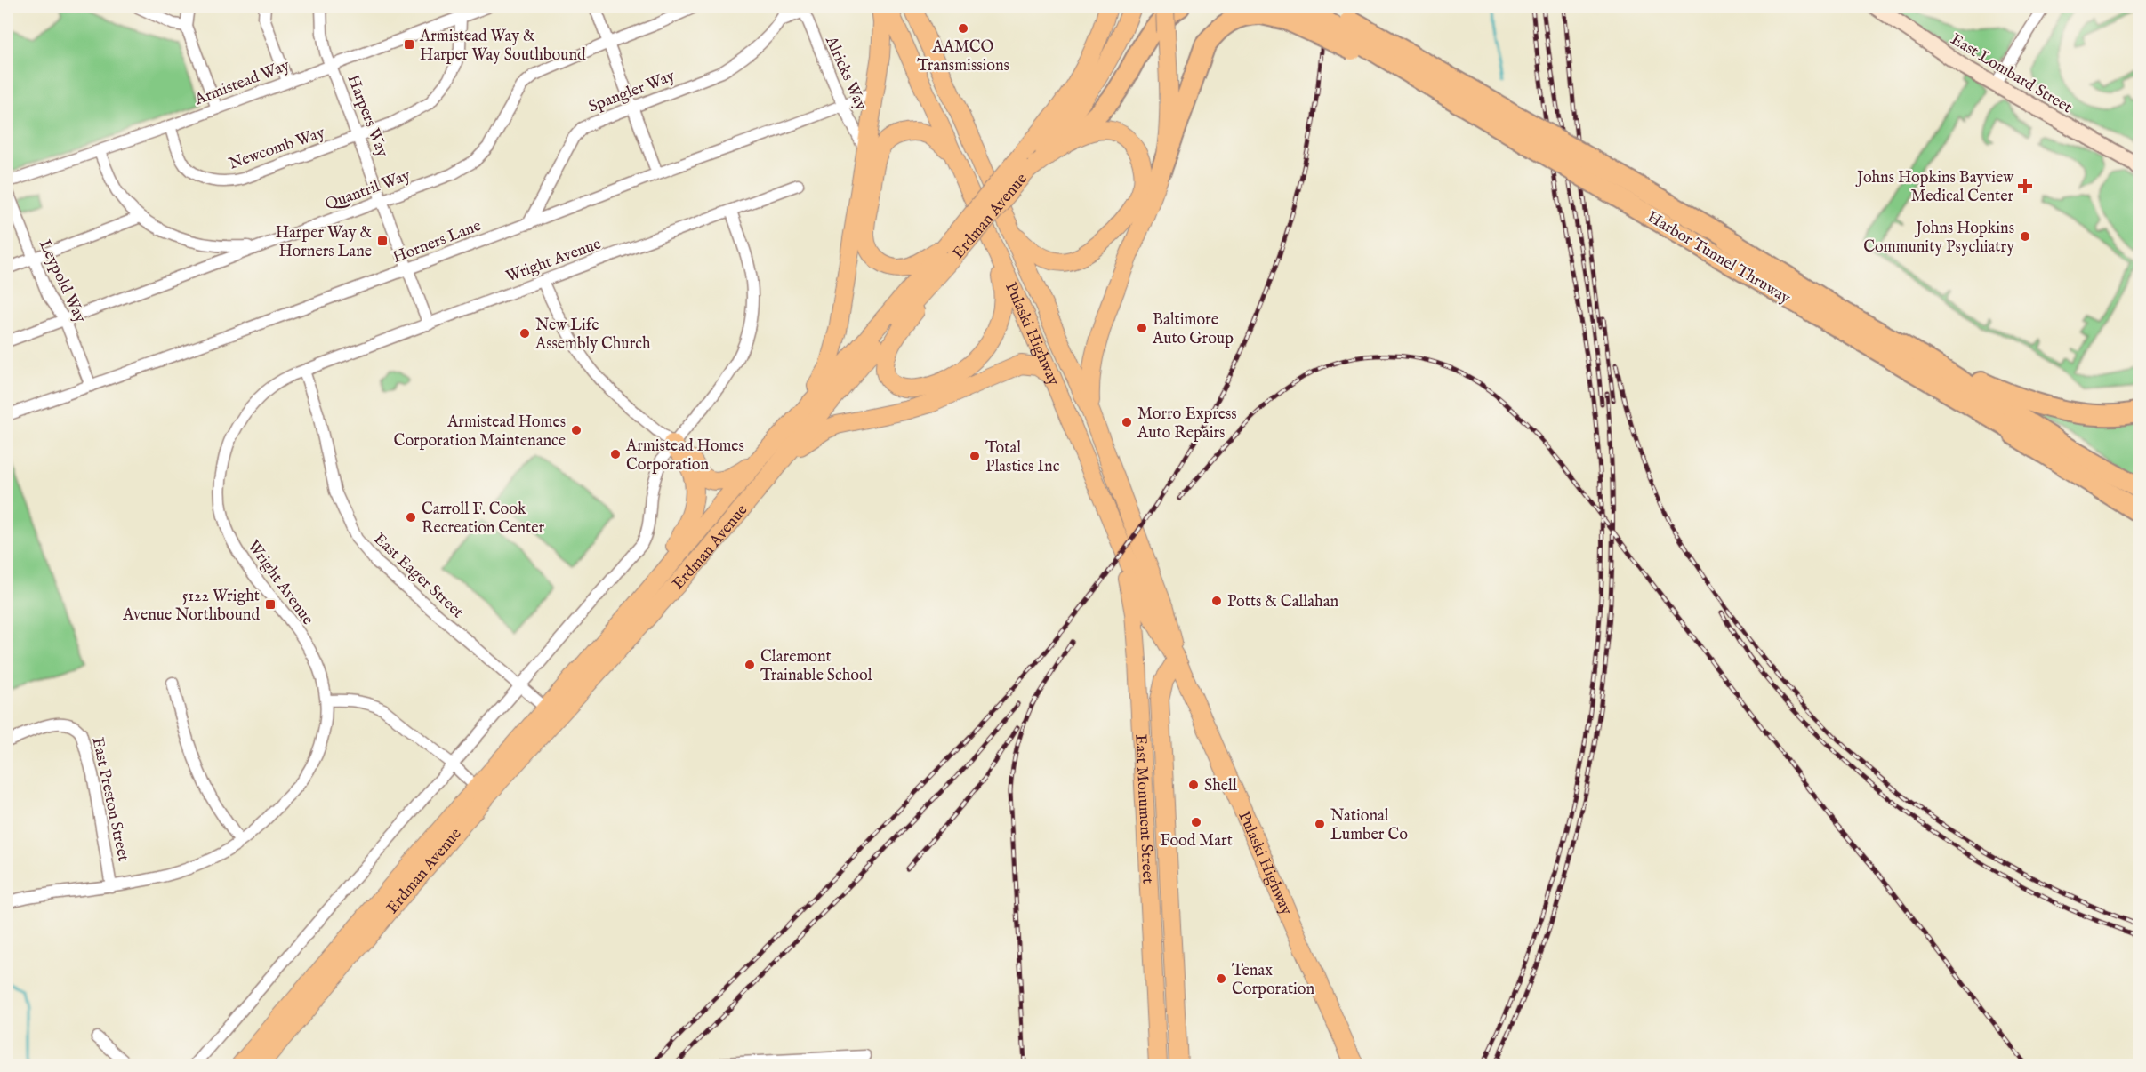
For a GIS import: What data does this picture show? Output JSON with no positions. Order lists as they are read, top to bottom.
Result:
{
  "streets": {
    "highway": ["Harbor Tunnel Thruway"],
    "main road": [
      "East Lombard Street",
      "Erdman Avenue",
      "Pulaski Highway",
      "East Monument Street"
    ],
    "street": [
      "Alricks Way",
      "Armistead Way",
      "Spangler Way",
      "Harpers Way",
      "Newcomb Way",
      "Quantril Way",
      "Horners Lane",
      "Wright Avenue",
      "Leypold Way",
      "East Eager Street",
      "East Preston Street"
    ]
  },
  "crossings": [
    ["Alricks Way", "Spangler Way"],
    ["Alricks Way", "Horners Lane"],
    ["Armistead Way", "Harpers Way"],
    ["Armistead Way", "Newcomb Way"],
    ["Spangler Way", "Horners Lane"],
    ["Harpers Way", "Newcomb Way"],
    ["Harpers Way", "Quantril Way"],
    ["Harpers Way", "Horners Lane"],
    ["Harpers Way", "Wright Avenue"],
    ["Quantril Way", "Leypold Way"],
    ["Erdman Avenue", "East Eager Street"],
    ["Horners Lane", "Leypold Way"],
    ["Wright Avenue", "East Eager Street"],
    ["Wright Avenue", "East Preston Street"],
    ["Pulaski Highway", "East Monument Street"]
  ],
  "places": {
    "other": [
      "AAMCO Transmissions",
      "Johns Hopkins Community Psychiatry",
      "Baltimore Auto Group",
      "New Life Assembly Church",
      "Morro Express Auto Repairs",
      "Armistead Homes Corporation Maintenance",
      "Armistead Homes Corporation",
      "Total Plastics Inc",
      "Carroll F. Cook Recreation Center",
      "Potts & Callahan",
      "Claremont Trainable School",
      "Shell",
      "Food Mart",
      "National Lumber Co",
      "Tenax Corporation"
    ],
    "transit": ["Armistead Way & Harper Way Southbound", "Harper Way & Horners Lane", "5122 Wright Avenue Northbound"],
    "health": ["Johns Hopkins Bayview Medical Center"]
  }
}
